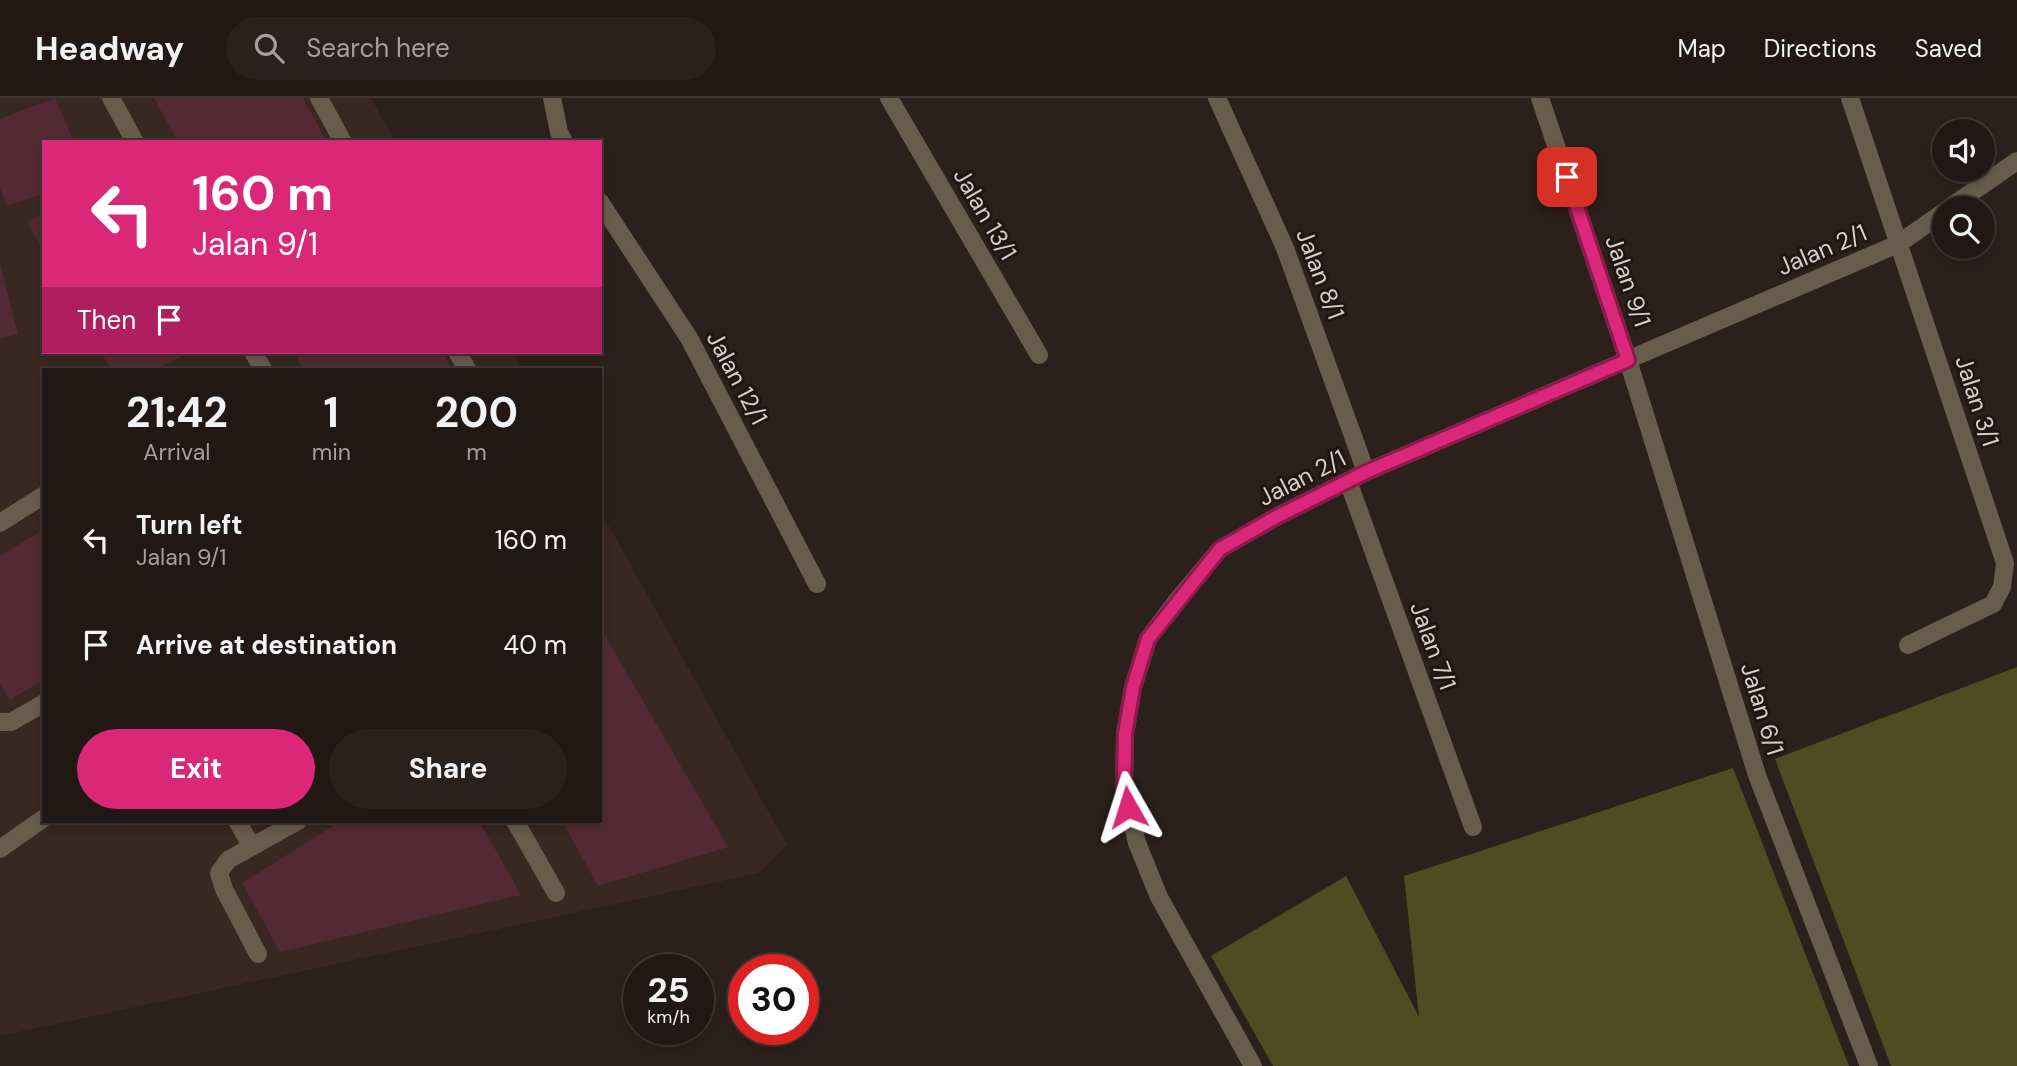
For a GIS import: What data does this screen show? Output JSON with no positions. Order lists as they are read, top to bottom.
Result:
{
  "streets": {
    "street": [
      "Jalan 13/1",
      "Jalan 2/1",
      "Jalan 8/1",
      "Jalan 9/1",
      "Jalan 12/1",
      "Jalan 3/1",
      "Jalan 7/1",
      "Jalan 6/1"
    ]
  },
  "crossings": [
    ["Jalan 2/1", "Jalan 8/1"],
    ["Jalan 2/1", "Jalan 9/1"],
    ["Jalan 2/1", "Jalan 3/1"],
    ["Jalan 2/1", "Jalan 7/1"],
    ["Jalan 2/1", "Jalan 6/1"],
    ["Jalan 9/1", "Jalan 6/1"]
  ],
  "page": {
    "header": "Headway",
    "search": "Search here",
    "nav": ["Map", "Directions", "Saved"],
    "turn": ["160 m", "Jalan 9/1"],
    "then": "Then",
    "eta": [
      "21:42",
      "Arrival",
      "1",
      "min",
      "200",
      "m"
    ],
    "list": [
      {
        "name": "Turn left",
        "note": "Jalan 9/1",
        "value": "160 m"
      },
      {
        "name": "Arrive at destination",
        "value": "40 m"
      }
    ],
    "buttons": ["Exit", "Share"],
    "speed": "25 km/h",
    "limit": "30"
  }
}
